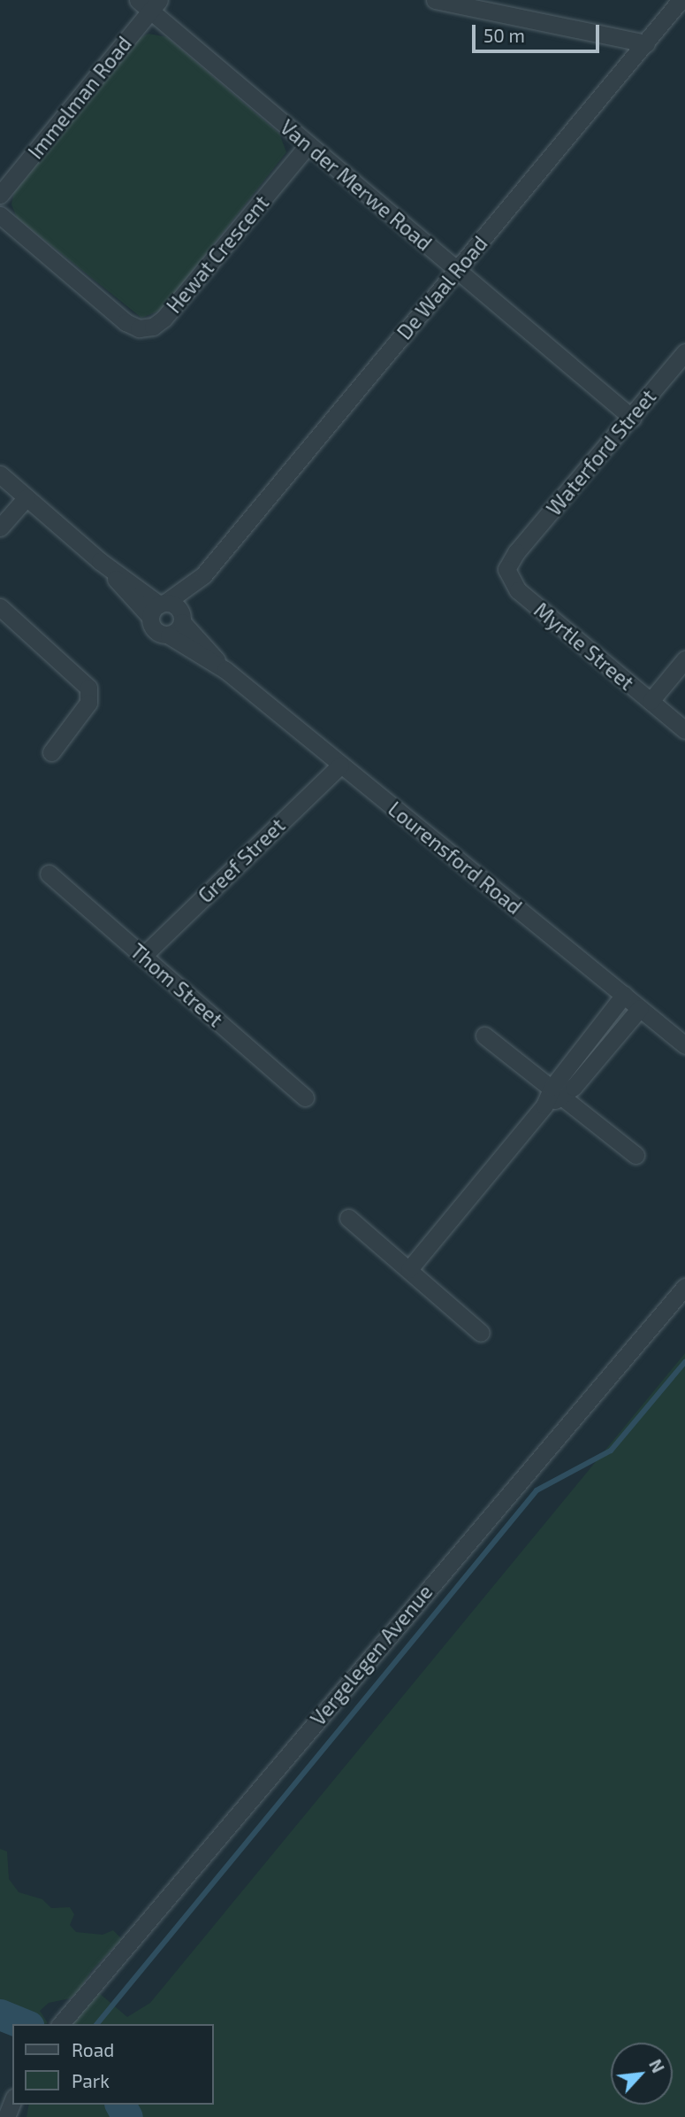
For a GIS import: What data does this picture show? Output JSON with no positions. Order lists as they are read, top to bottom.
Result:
{
  "streets": {
    "street": [
      "Immelman Road",
      "Van der Merwe Road",
      "Hewat Crescent",
      "De Waal Road",
      "Waterford Street",
      "Myrtle Street",
      "Lourensford Road",
      "Greef Street",
      "Thom Street",
      "Vergelegen Avenue"
    ]
  },
  "crossings": [
    ["Immelman Road", "Van der Merwe Road"],
    ["Van der Merwe Road", "Hewat Crescent"],
    ["Van der Merwe Road", "De Waal Road"],
    ["Van der Merwe Road", "Waterford Street"],
    ["De Waal Road", "Lourensford Road"],
    ["Waterford Street", "Myrtle Street"],
    ["Lourensford Road", "Greef Street"],
    ["Greef Street", "Thom Street"]
  ],
  "legend": ["Road", "Park"],
  "scale_bar": "50 m",
  "north": "top right"
}
